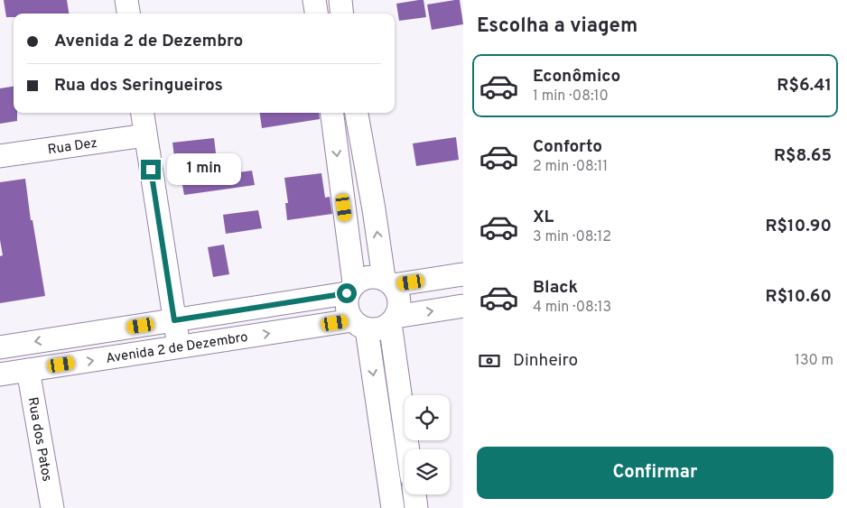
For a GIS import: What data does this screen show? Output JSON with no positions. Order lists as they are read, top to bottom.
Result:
{
  "streets": {
    "street": ["Rua Dez", "Avenida 2 de Dezembro", "Rua dos Patos"]
  },
  "crossings": [
    ["Avenida 2 de Dezembro", "Rua dos Patos"]
  ],
  "page": {
    "heading": "Escolha a viagem",
    "banner": ["Avenida 2 de Dezembro", "Rua dos Seringueiros"],
    "list": [
      {
        "name": "Econômico",
        "note": "1 min · 08:10",
        "value": "R$6.41"
      },
      {
        "name": "Conforto",
        "note": "2 min · 08:11",
        "value": "R$8.65"
      },
      {
        "name": "XL",
        "note": "3 min · 08:12",
        "value": "R$10.90"
      },
      {
        "name": "Black",
        "note": "4 min · 08:13",
        "value": "R$10.60"
      }
    ],
    "bubble": "1 min",
    "pay": ["Dinheiro", "130 m"],
    "buttons": "Confirmar"
  }
}
